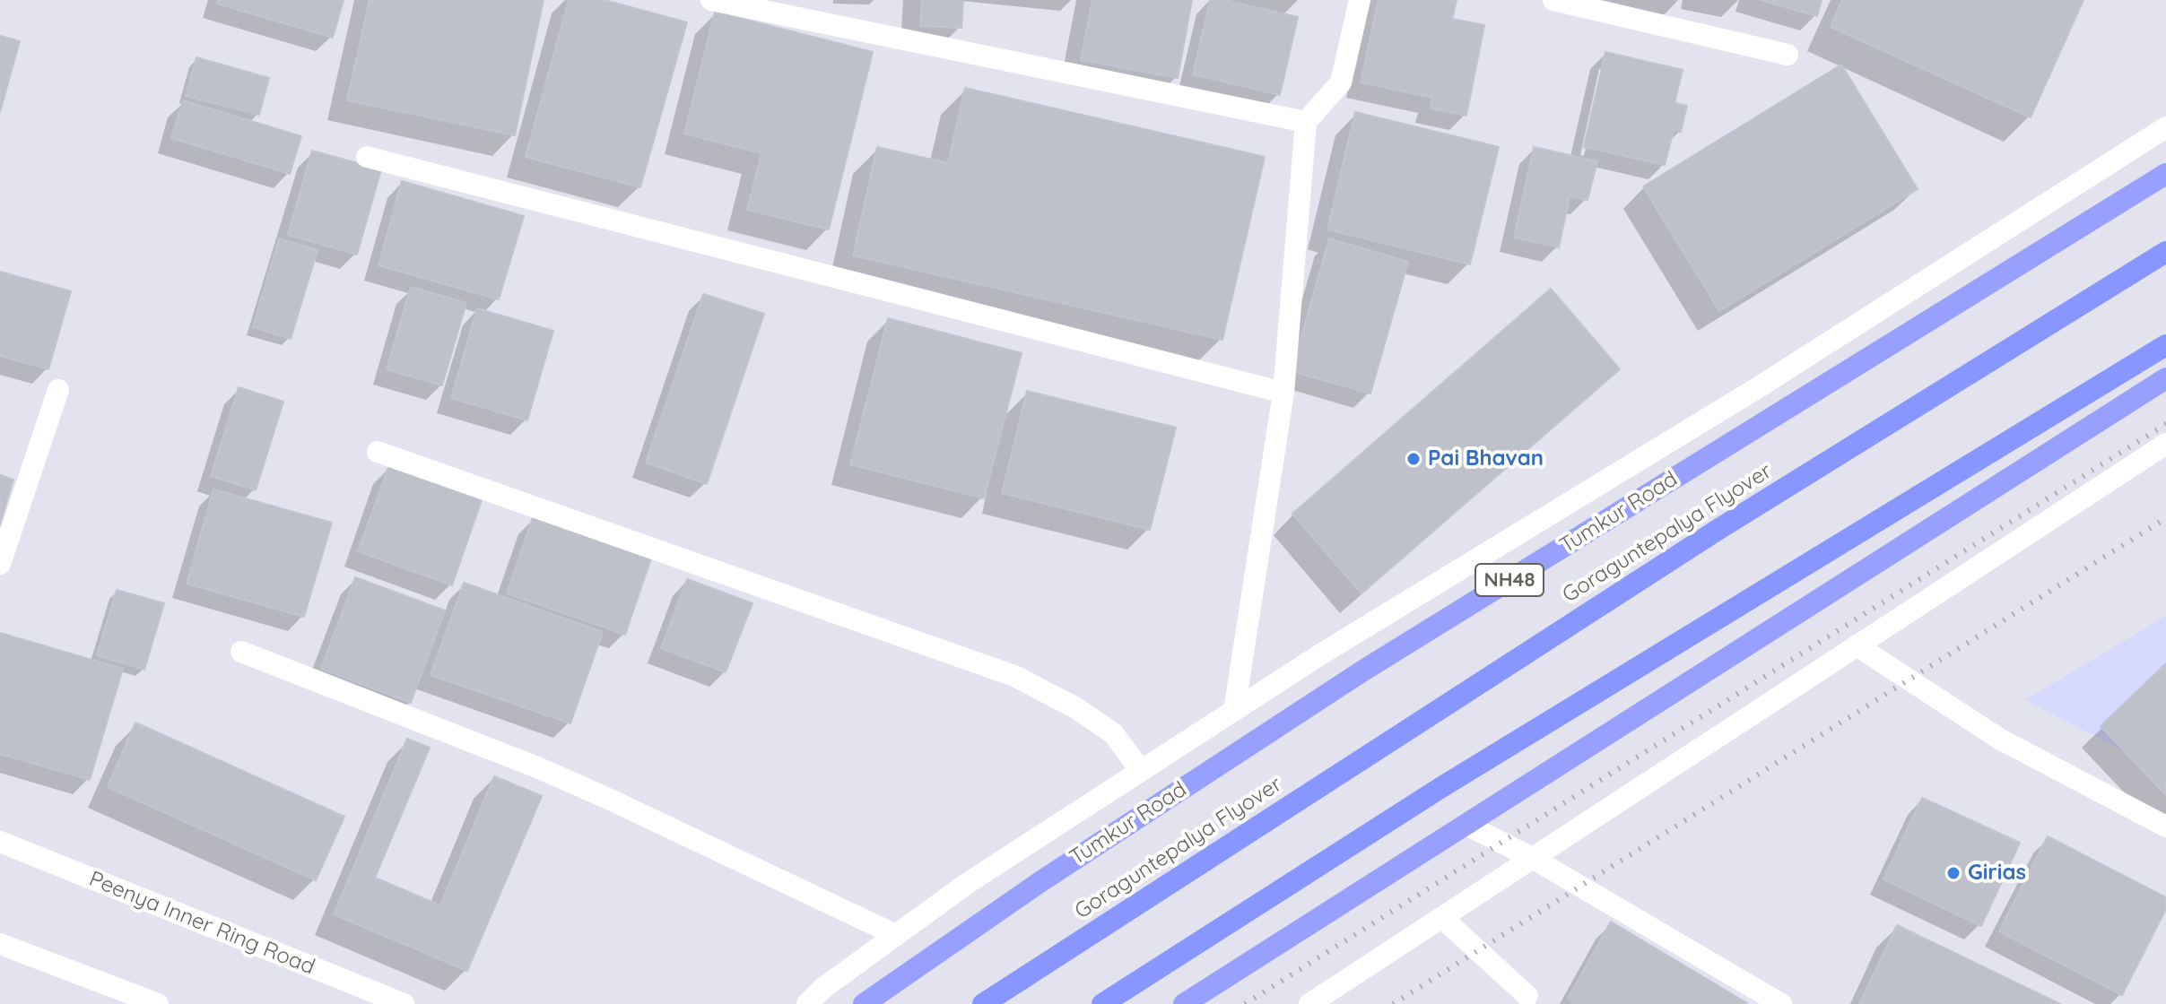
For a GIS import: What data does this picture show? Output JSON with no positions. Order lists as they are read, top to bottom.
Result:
{
  "streets": {
    "highway": ["Tumkur Road", "Goraguntepalya Flyover", "NH48"],
    "street": ["Peenya Inner Ring Road"]
  },
  "places": ["Pai Bhavan", "Girias"]
}
